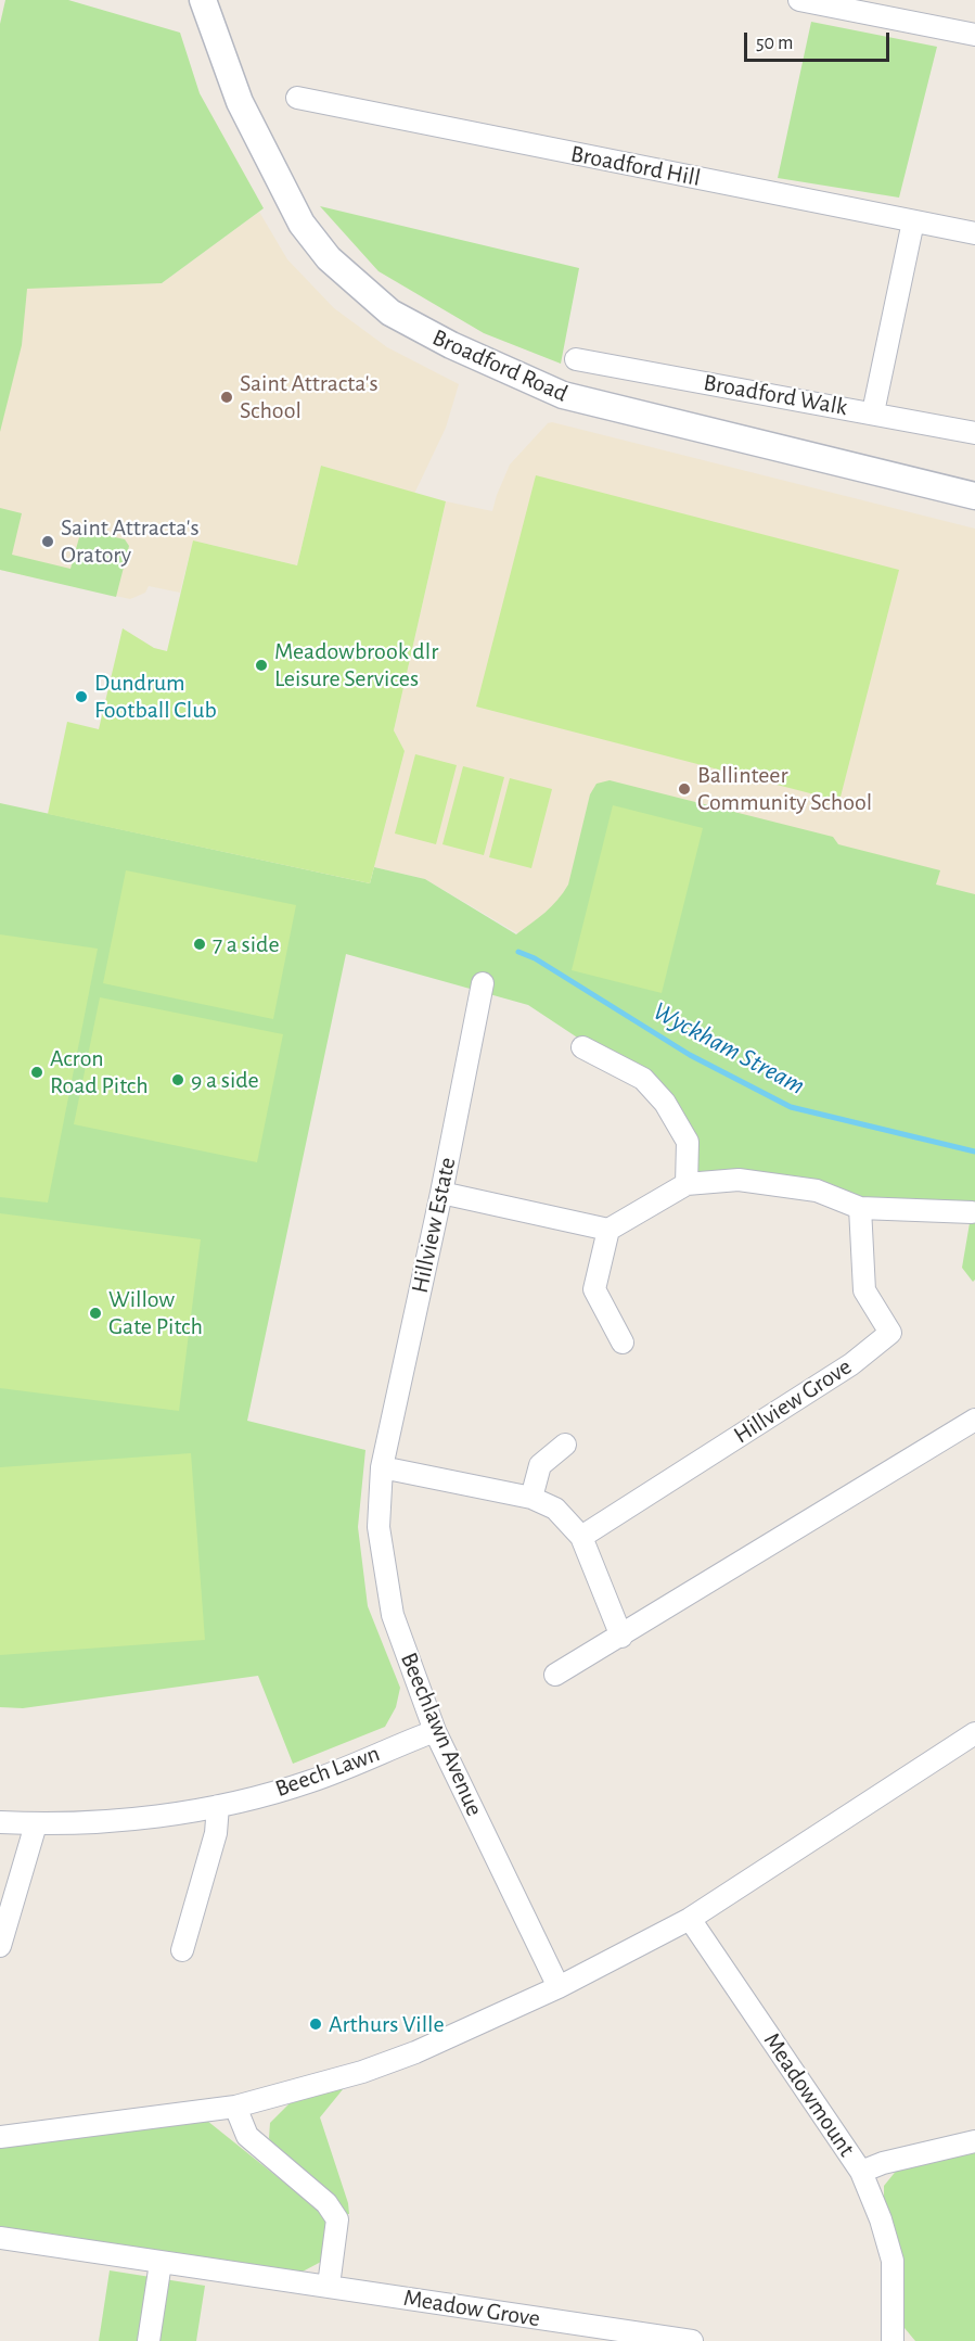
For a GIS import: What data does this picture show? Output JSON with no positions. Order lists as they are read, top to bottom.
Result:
{
  "streets": {
    "street": [
      "Broadford Hill",
      "Broadford Road",
      "Broadford Walk",
      "Hillview Estate",
      "Hillview Grove",
      "Beechlawn Avenue",
      "Beech Lawn",
      "Meadowmount",
      "Meadow Grove"
    ]
  },
  "crossings": [
    ["Hillview Estate", "Beechlawn Avenue"],
    ["Beechlawn Avenue", "Beech Lawn"]
  ],
  "water": ["Wyckham Stream"],
  "places": [
    "Saint Attracta's School",
    "Saint Attracta's Oratory",
    "Meadowbrook dlr Leisure Services",
    "Dundrum Football Club",
    "Ballinteer Community School",
    "7 a side",
    "Acron Road Pitch",
    "9 a side",
    "Willow Gate Pitch",
    "Arthurs Ville"
  ],
  "scale_bar": "50 m"
}
